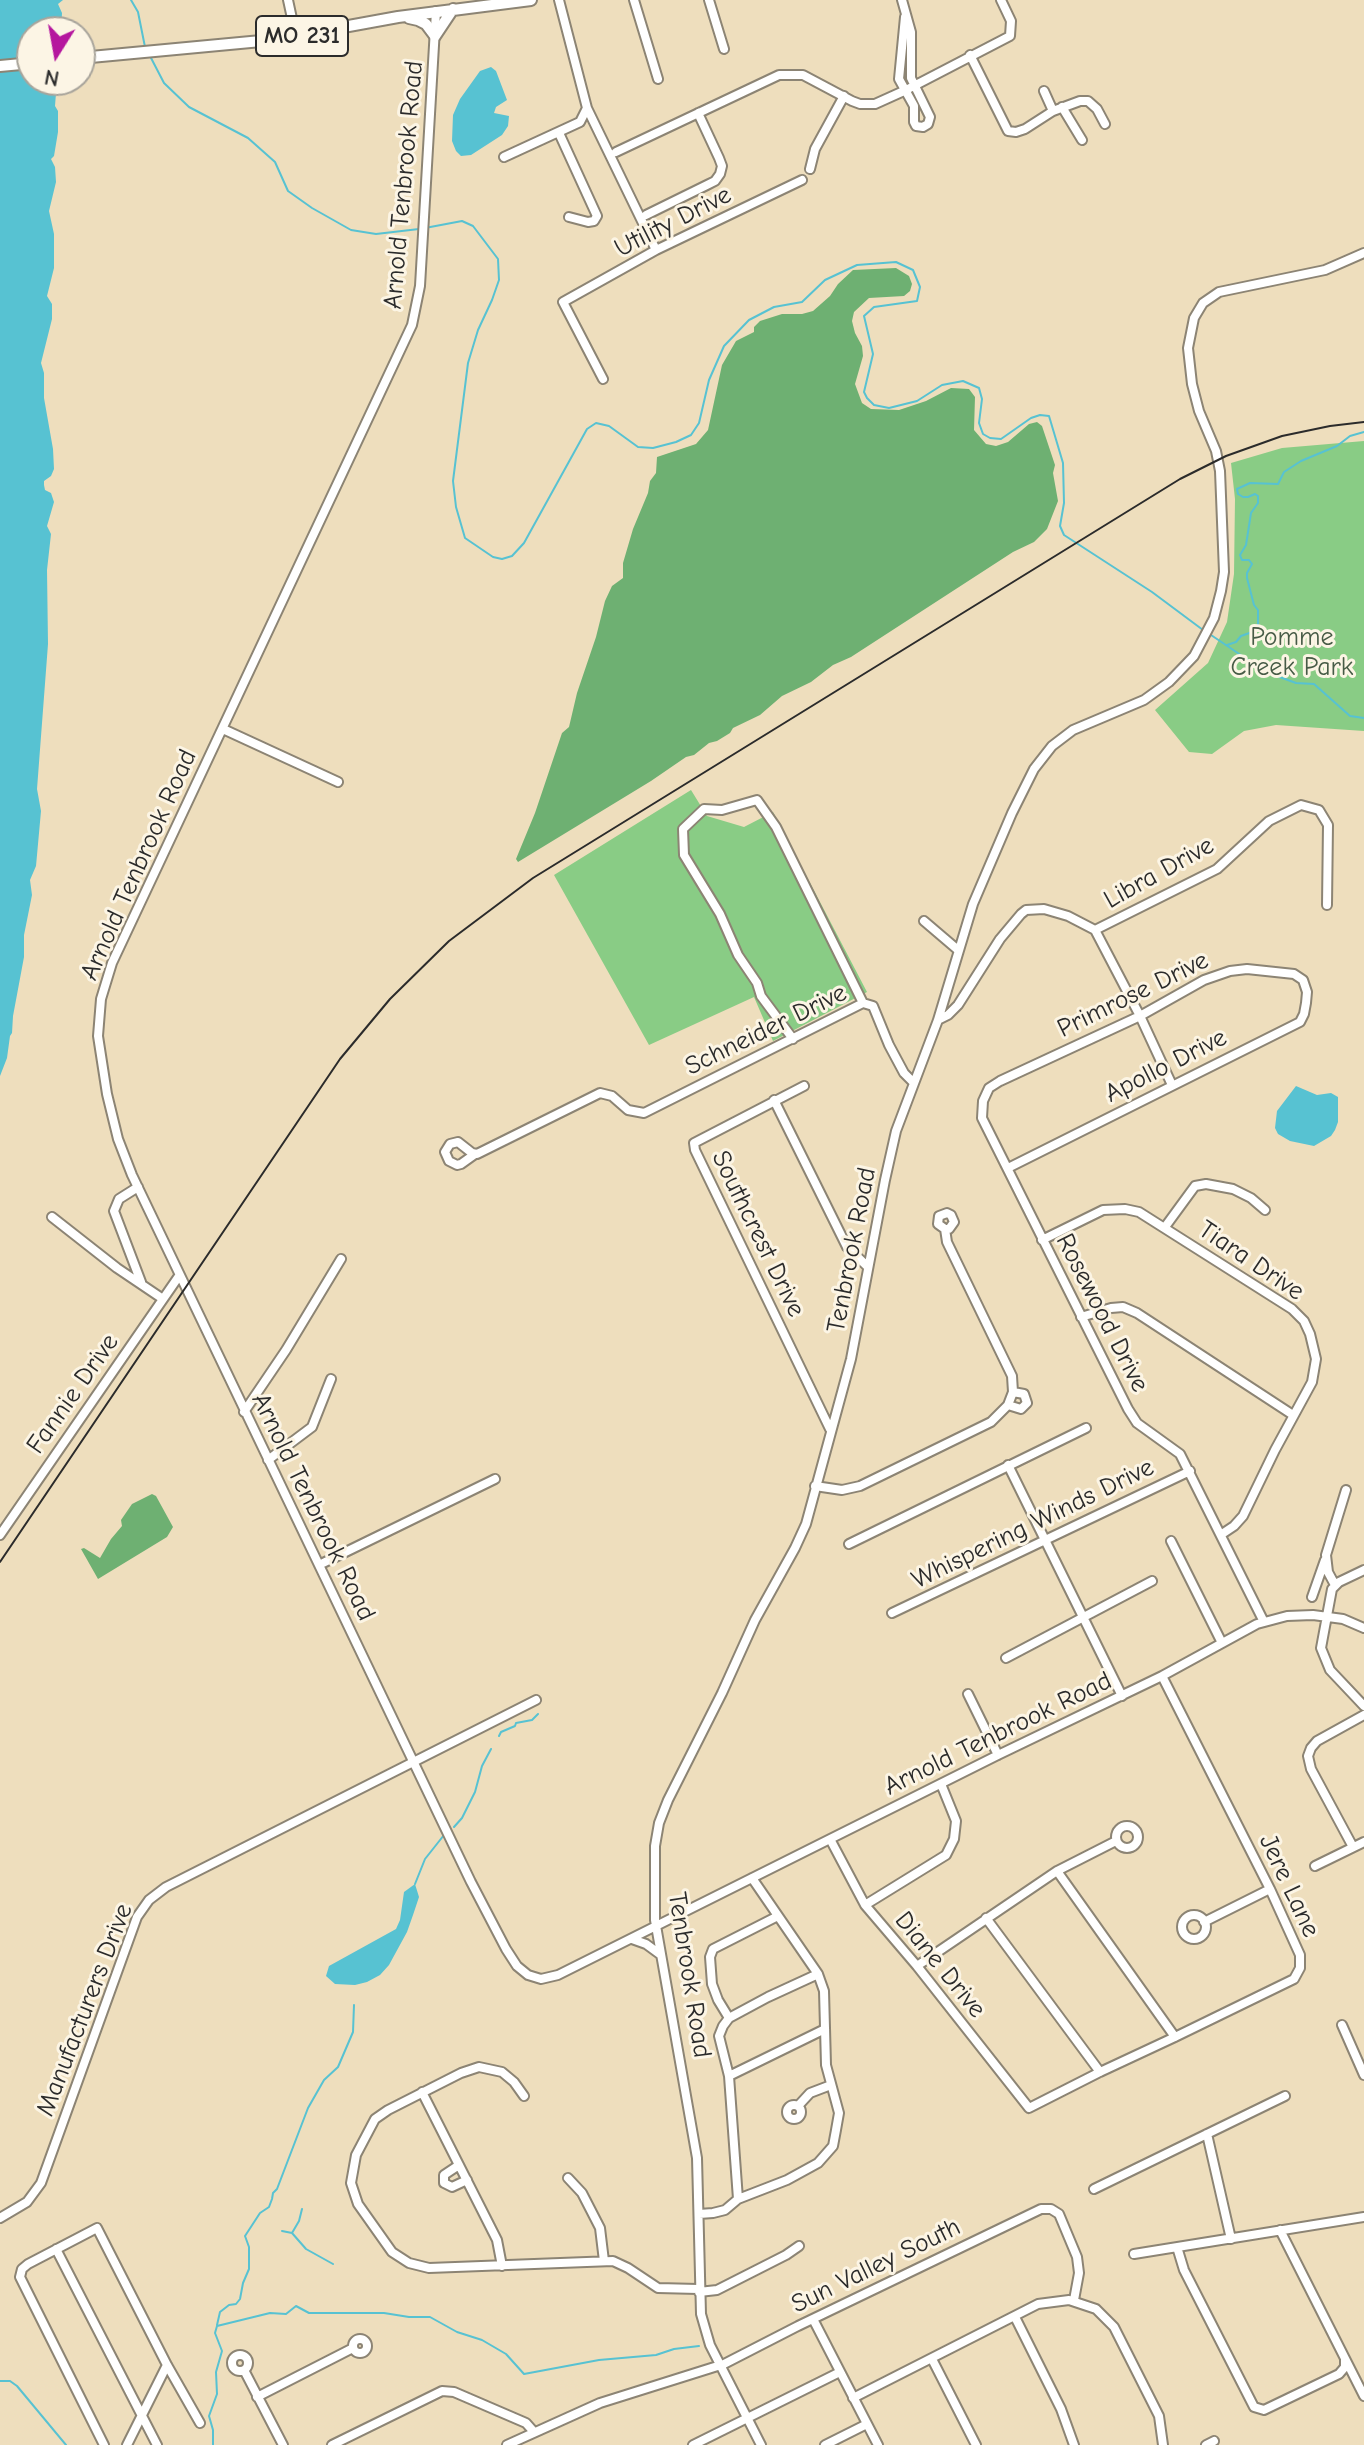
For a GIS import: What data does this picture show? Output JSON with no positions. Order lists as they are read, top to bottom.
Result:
{
  "streets": {
    "main road": ["MO 231"],
    "street": [
      "Arnold Tenbrook Road",
      "Utility Drive",
      "Libra Drive",
      "Primrose Drive",
      "Schneider Drive",
      "Apollo Drive",
      "Southcrest Drive",
      "Tenbrook Road",
      "Tiara Drive",
      "Rosewood Drive",
      "Fannie Drive",
      "Whispering Winds Drive",
      "Jere Lane",
      "Diane Drive",
      "Manufacturers Drive",
      "Sun Valley South"
    ]
  },
  "crossings": [
    ["MO 231", "Arnold Tenbrook Road"],
    ["Arnold Tenbrook Road", "Tenbrook Road"],
    ["Arnold Tenbrook Road", "Rosewood Drive"],
    ["Arnold Tenbrook Road", "Fannie Drive"],
    ["Arnold Tenbrook Road", "Jere Lane"],
    ["Arnold Tenbrook Road", "Diane Drive"],
    ["Arnold Tenbrook Road", "Manufacturers Drive"],
    ["Primrose Drive", "Apollo Drive"],
    ["Primrose Drive", "Rosewood Drive"],
    ["Schneider Drive", "Tenbrook Road"],
    ["Apollo Drive", "Rosewood Drive"],
    ["Southcrest Drive", "Tenbrook Road"],
    ["Tenbrook Road", "Sun Valley South"],
    ["Tiara Drive", "Rosewood Drive"],
    ["Rosewood Drive", "Whispering Winds Drive"],
    ["Jere Lane", "Diane Drive"]
  ],
  "parks": ["Pomme Creek Park"],
  "north": "bottom"
}
